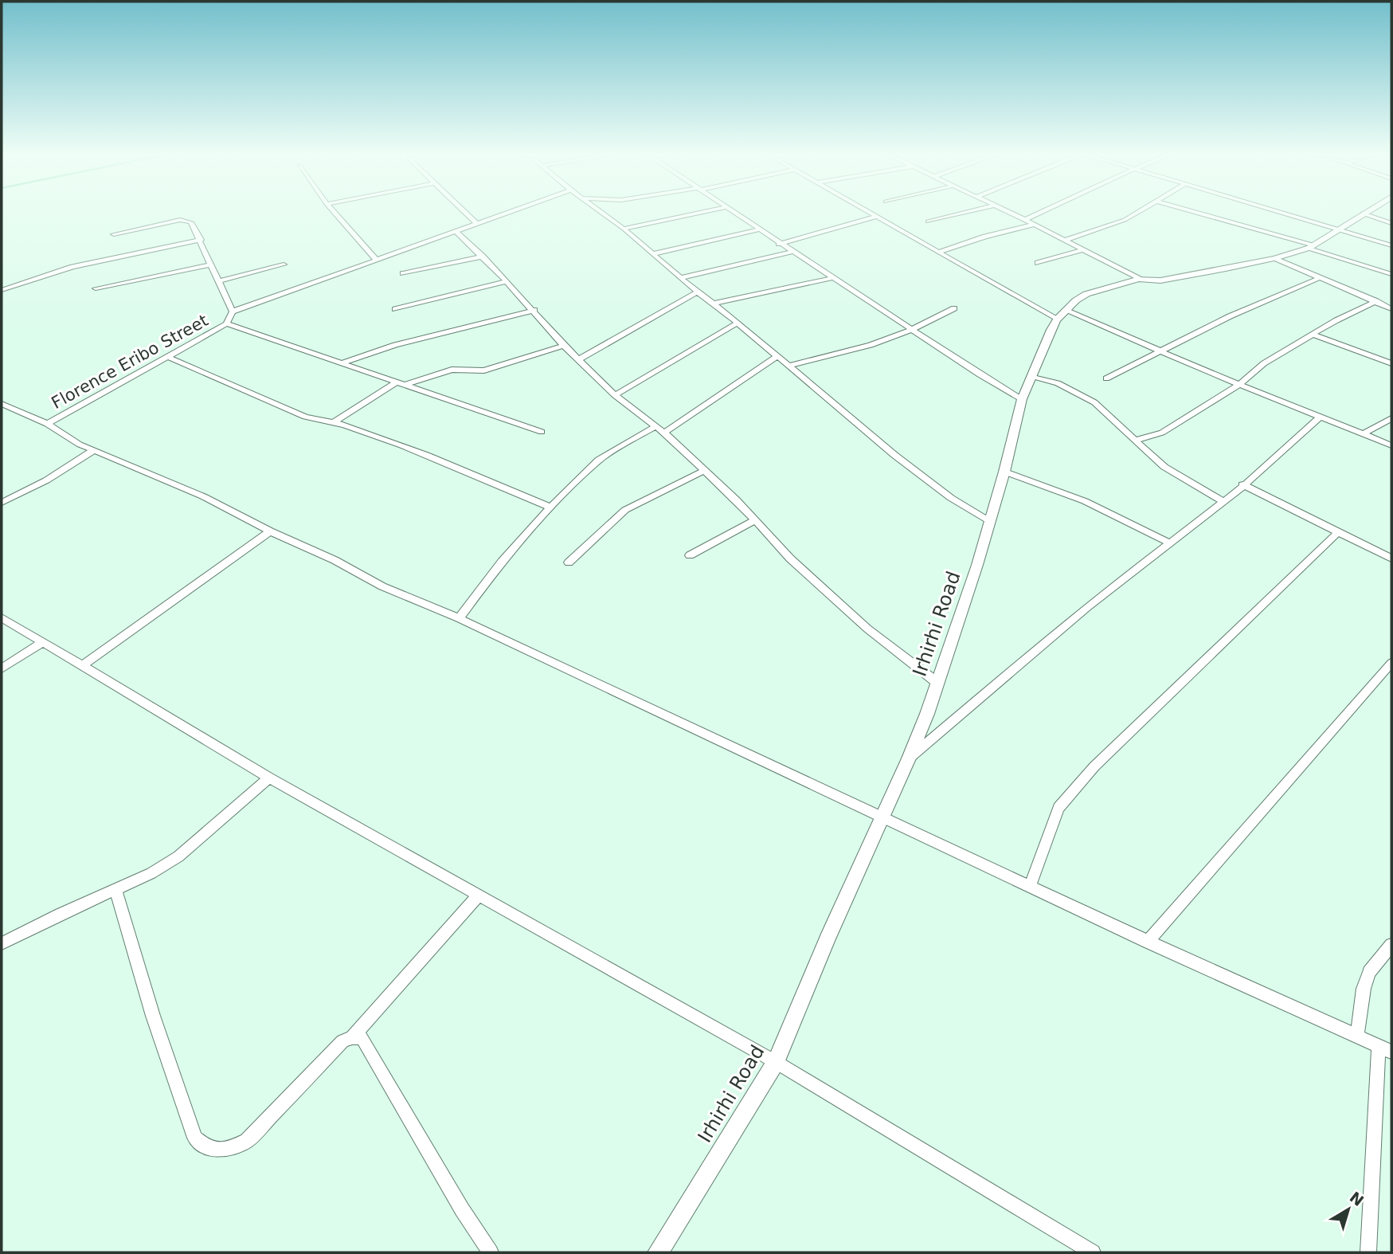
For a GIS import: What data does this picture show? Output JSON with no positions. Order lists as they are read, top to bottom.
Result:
{
  "streets": {
    "street": ["Florence Eribo Street", "Irhirhi Road"]
  },
  "north": "top right"
}
